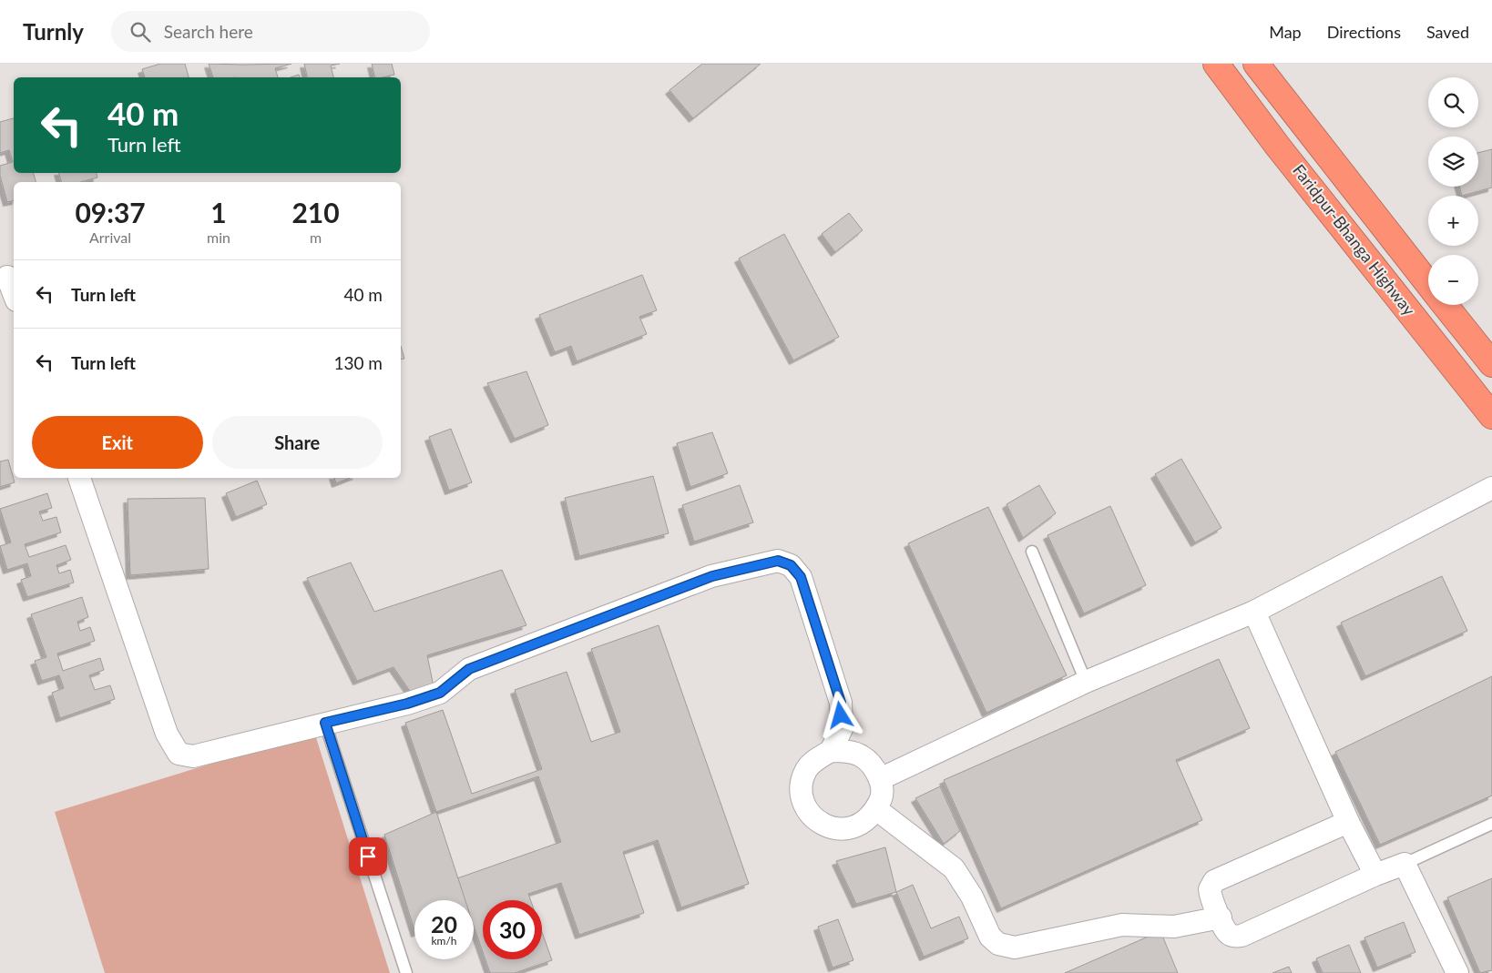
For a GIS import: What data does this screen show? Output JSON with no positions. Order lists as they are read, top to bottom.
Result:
{
  "streets": {
    "highway": ["Faridpur-Bhanga Highway"]
  },
  "page": {
    "header": "Turnly",
    "search": "Search here",
    "nav": ["Map", "Directions", "Saved"],
    "map_buttons": ["+", "−"],
    "turn": ["40 m", "Turn left"],
    "eta": [
      "09:37",
      "Arrival",
      "1",
      "min",
      "210",
      "m"
    ],
    "list": [
      {
        "name": "Turn left",
        "value": "40 m"
      },
      {
        "name": "Turn left",
        "value": "130 m"
      }
    ],
    "buttons": ["Exit", "Share"],
    "speed": "20 km/h",
    "limit": "30"
  }
}
